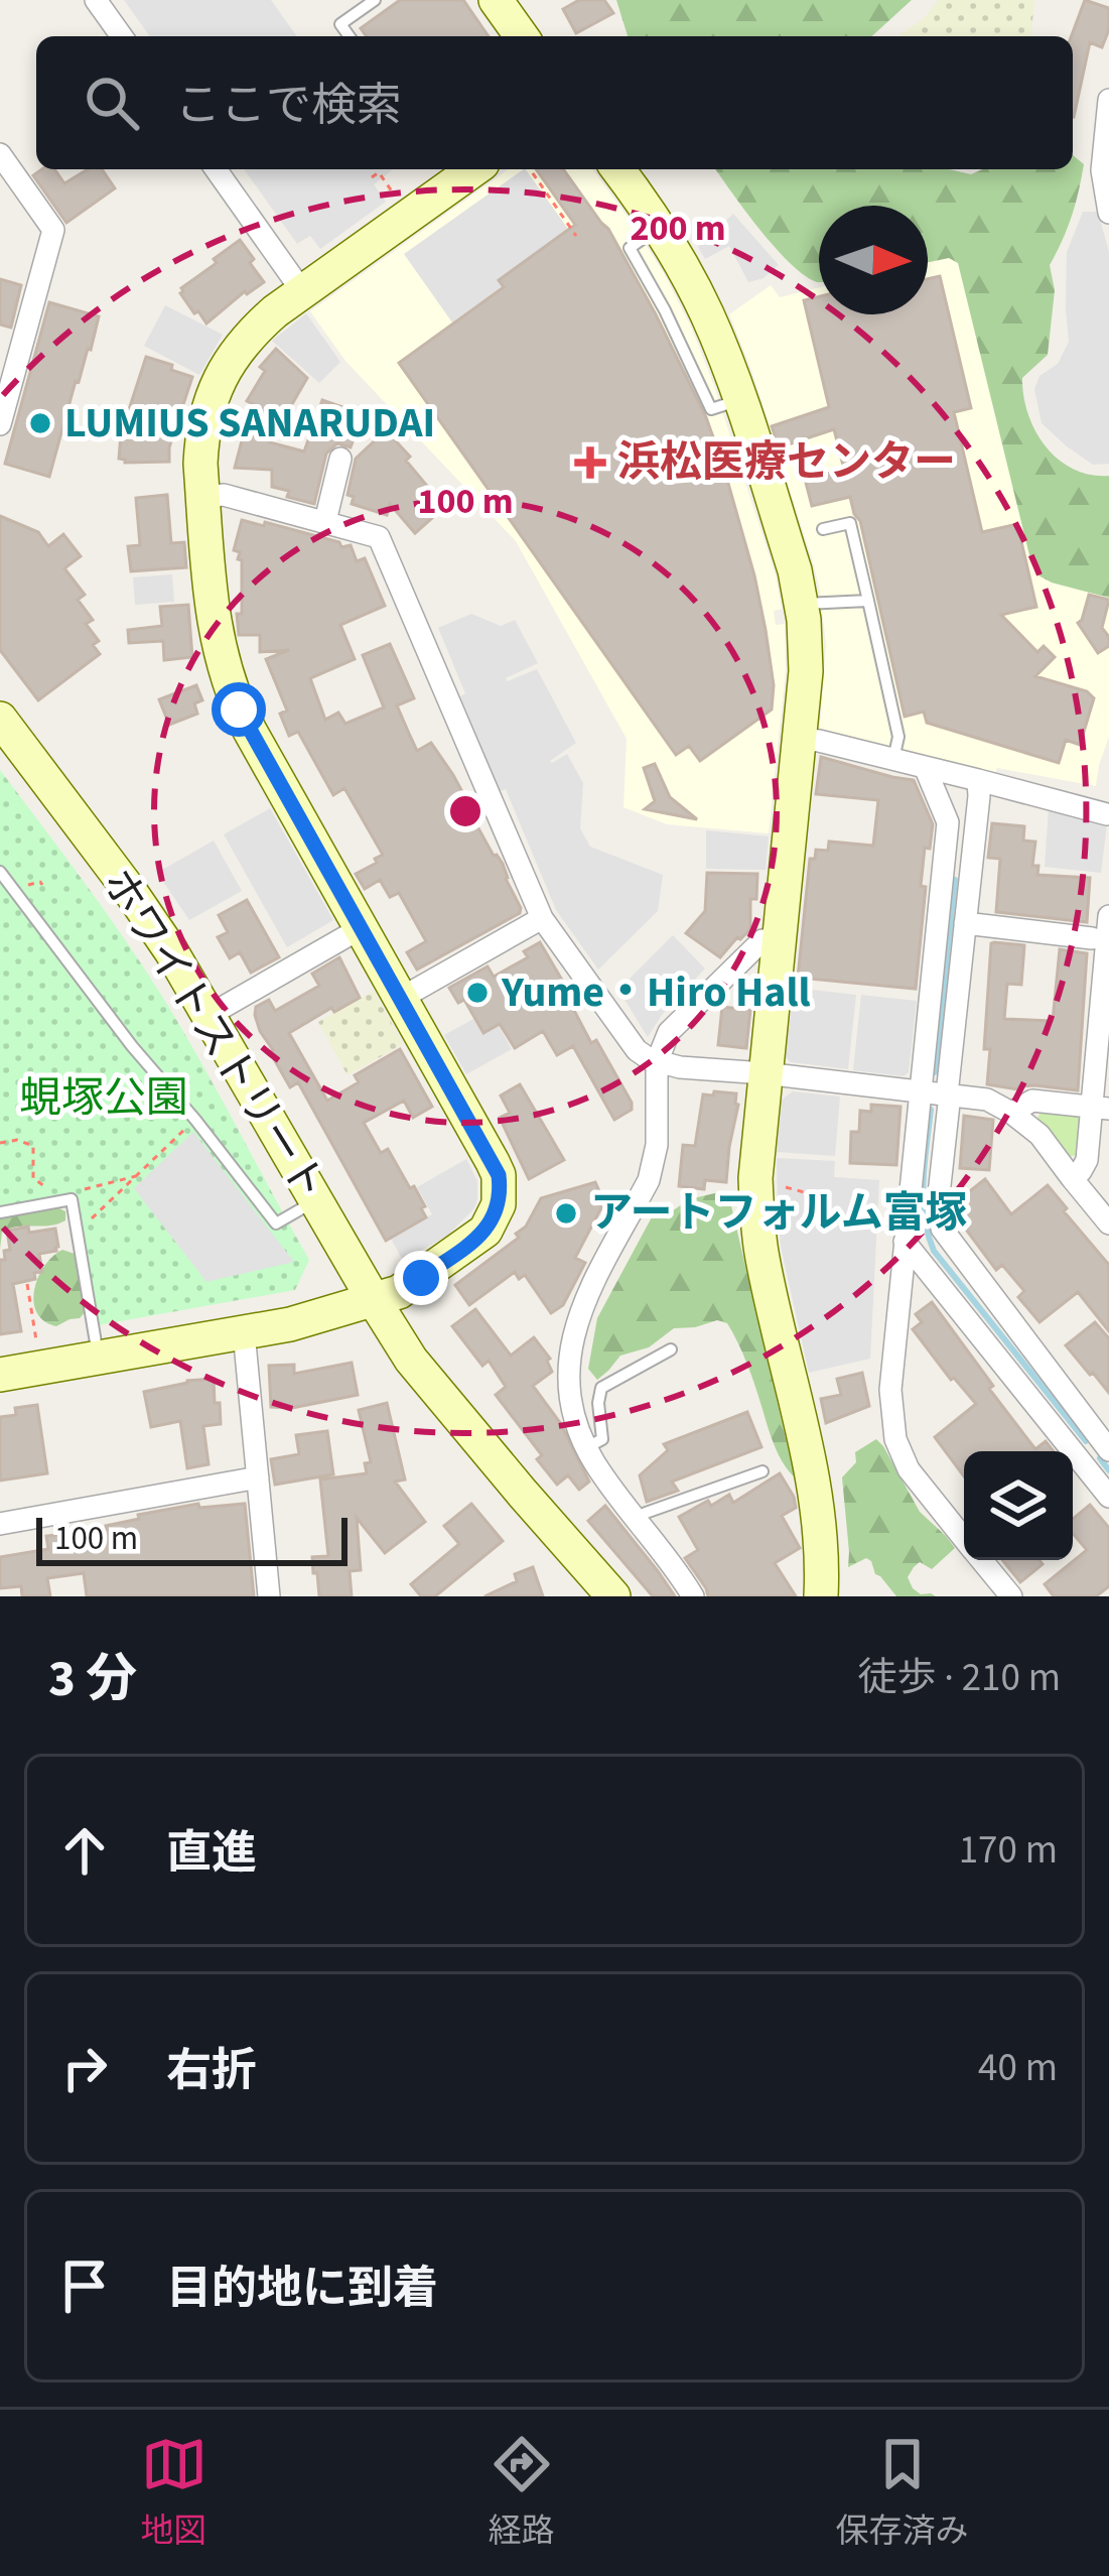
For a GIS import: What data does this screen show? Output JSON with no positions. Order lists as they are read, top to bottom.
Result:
{
  "streets": {
    "street": ["ホワイトストリート"]
  },
  "parks": ["蜆塚公園"],
  "places": {
    "other": ["LUMIUS SANARUDAI", "Yume・Hiro Hall", "アートフォルム富塚"],
    "health": ["浜松医療センター"]
  },
  "scale_bar": "100 m",
  "north": "right",
  "page": {
    "search": "ここで検索",
    "scale": "100 m",
    "heading": ["3 分", "徒歩 · 210 m"],
    "list": [
      ["直進", "170 m"],
      ["右折", "40 m"],
      "目的地に到着"
    ],
    "nav": ["地図", "経路", "保存済み"]
  },
  "rings": ["200 m", "100 m"]
}
